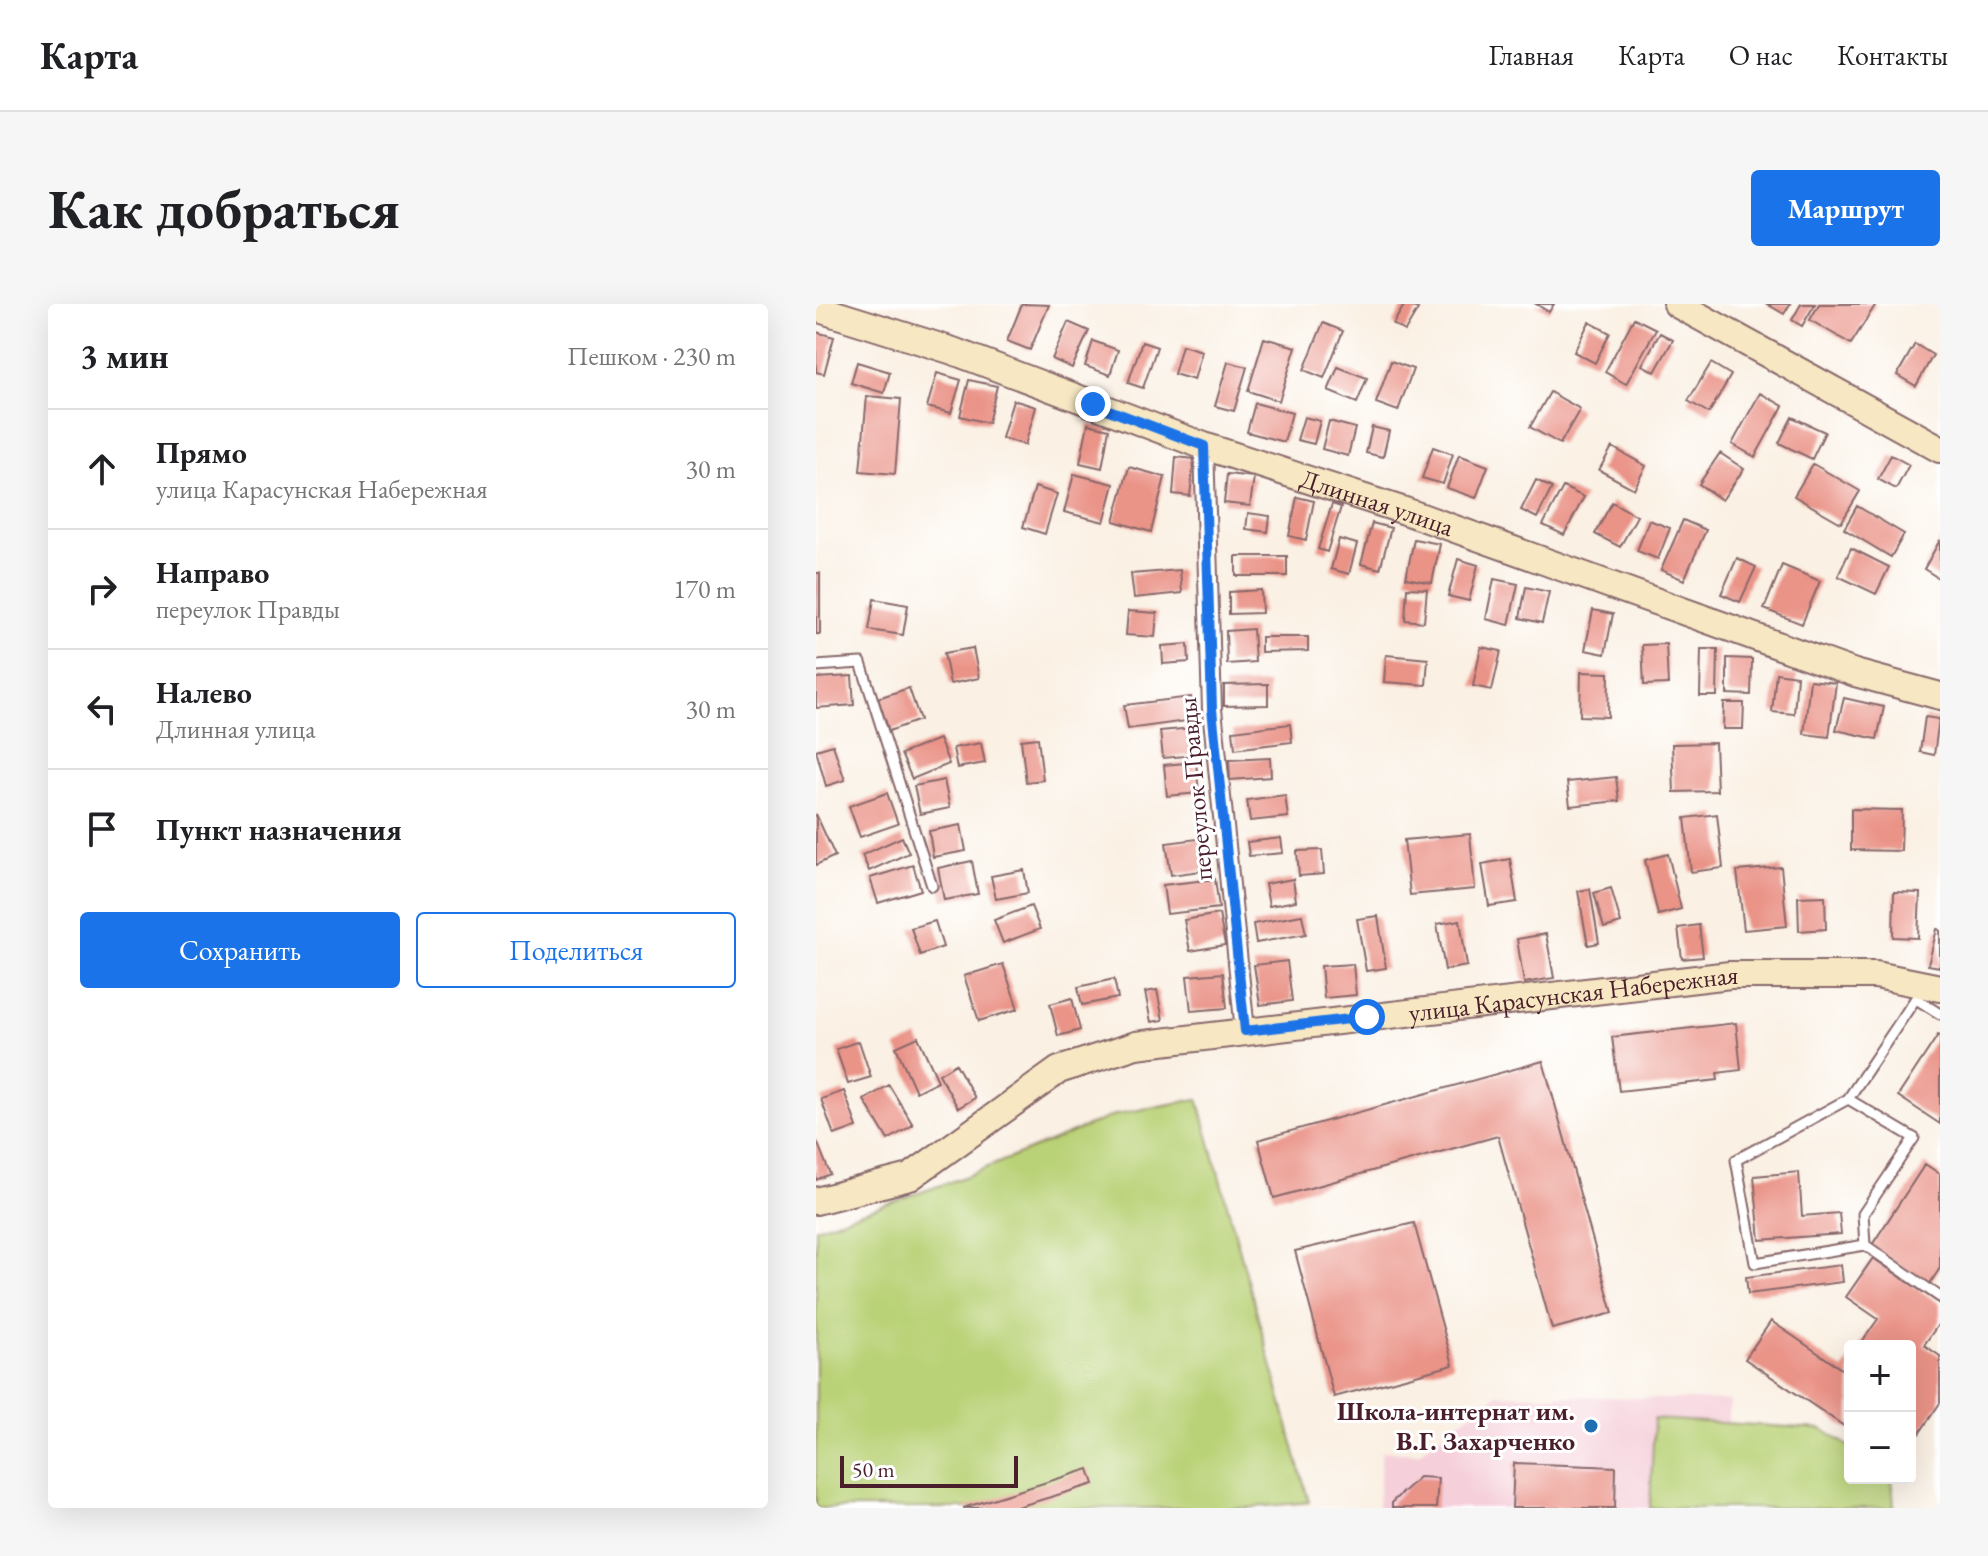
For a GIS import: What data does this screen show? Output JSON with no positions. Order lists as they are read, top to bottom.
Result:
{
  "streets": {
    "street": ["Длинная улица", "переулок Правды", "улица Карасунская Набережная"]
  },
  "crossings": [
    ["Длинная улица", "переулок Правды"],
    ["переулок Правды", "улица Карасунская Набережная"]
  ],
  "places": ["Школа-интернат им. В.Г. Захарченко"],
  "scale_bar": "50 m",
  "page": {
    "header": "Карта",
    "nav": [
      "Главная",
      "Карта",
      "О нас",
      "Контакты"
    ],
    "buttons": [
      "Маршрут",
      ["Сохранить", "Поделиться"]
    ],
    "title": "Как добраться",
    "heading": ["3 мин", "Пешком · 230 m"],
    "list": [
      ["Прямо", "улица Карасунская Набережная", "30 m"],
      ["Направо", "переулок Правды", "170 m"],
      ["Налево", "Длинная улица", "30 m"],
      "Пункт назначения"
    ],
    "map_buttons": ["+", "−"],
    "scale": "50 m"
  }
}
